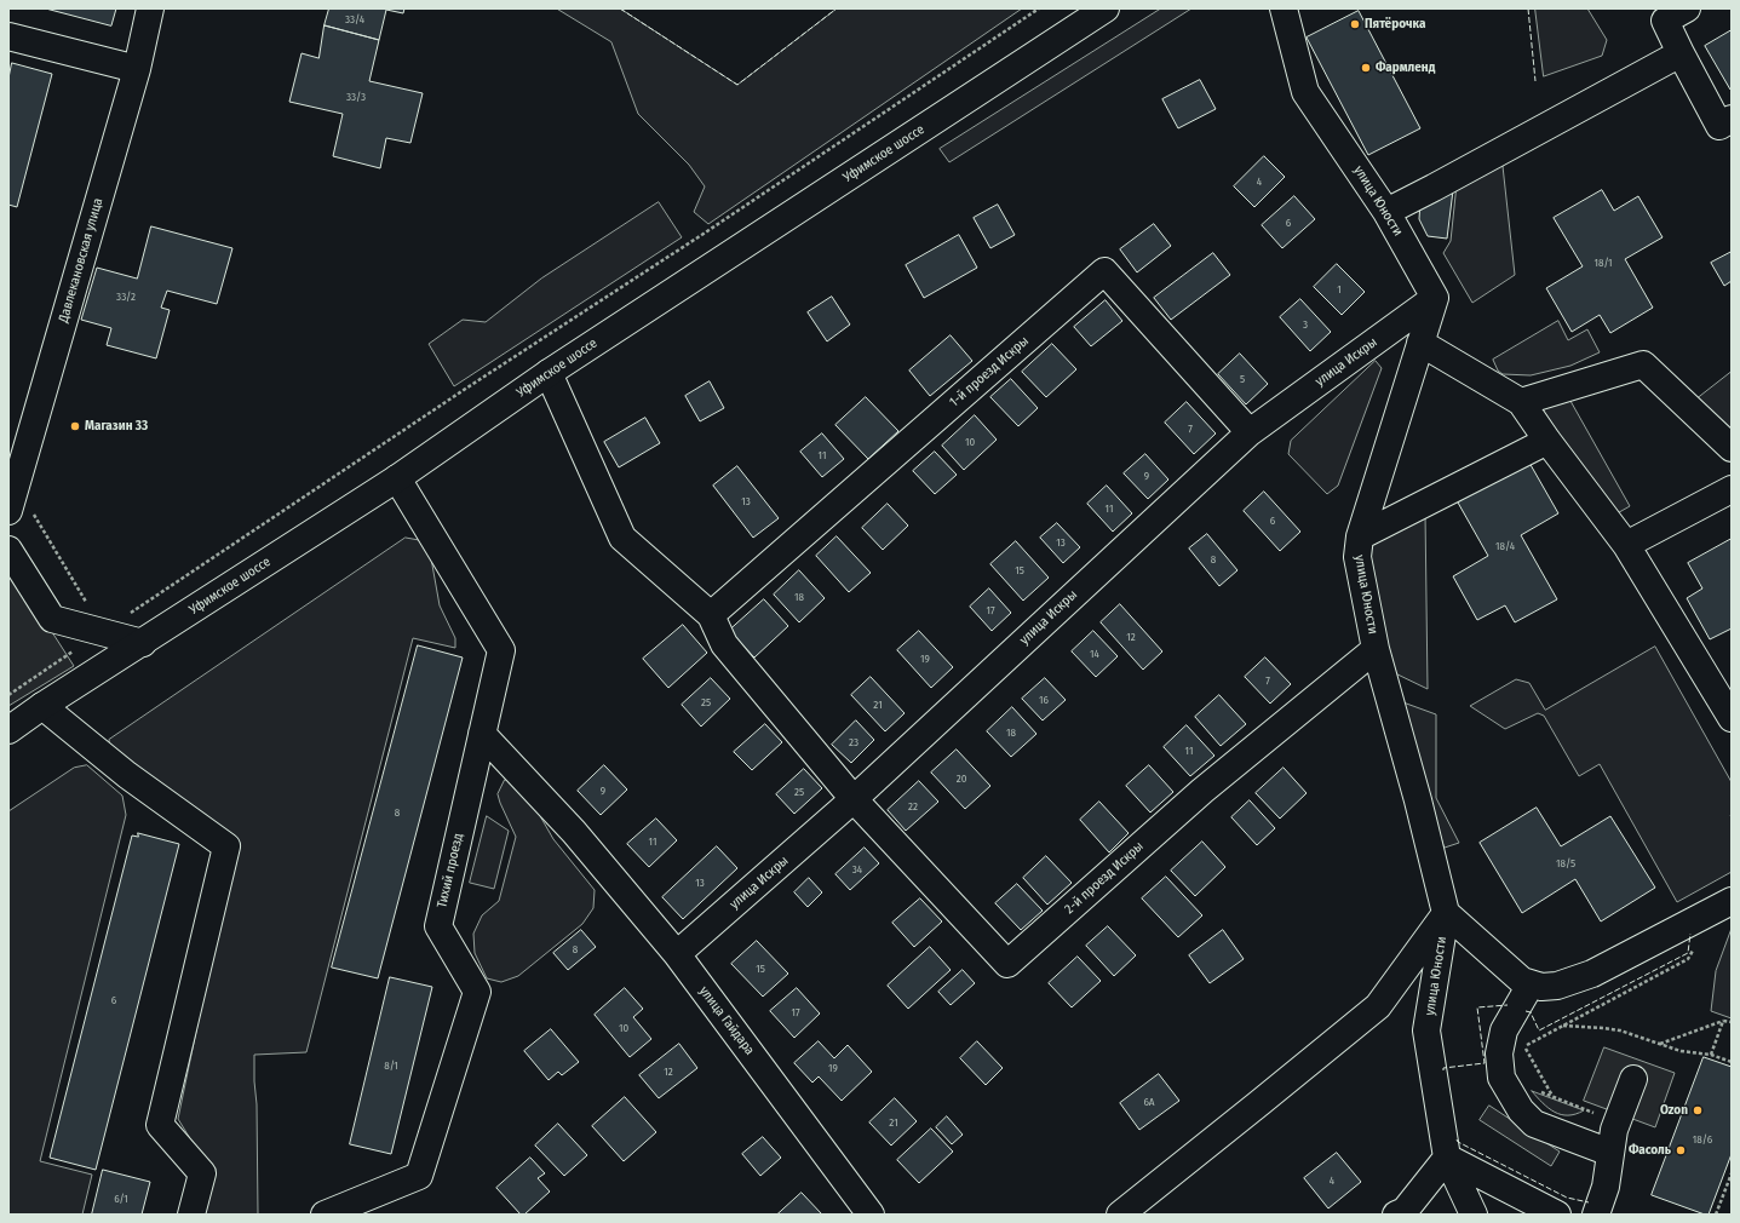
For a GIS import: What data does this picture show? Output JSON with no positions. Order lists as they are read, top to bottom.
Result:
{
  "streets": {
    "street": [
      "Уфимское шоссе",
      "улица Юности",
      "Давлекановская улица",
      "улица Искры",
      "1-й проезд Искры",
      "Тихий проезд",
      "2-й проезд Искры",
      "улица Гайдара"
    ]
  },
  "crossings": [
    ["Уфимское шоссе", "Тихий проезд"],
    ["улица Юности", "улица Искры"],
    ["улица Юности", "2-й проезд Искры"],
    ["улица Искры", "1-й проезд Искры"],
    ["улица Искры", "2-й проезд Искры"],
    ["улица Искры", "улица Гайдара"],
    ["Тихий проезд", "улица Гайдара"]
  ],
  "places": [
    "Пятёрочка",
    "Фармленд",
    "Магазин 33",
    "Ozon",
    "Фасоль"
  ],
  "house_numbers": [
    "33/4",
    "33/3",
    "4",
    "6",
    "18/1",
    "1",
    "33/2",
    "3",
    "5",
    "7",
    "10",
    "11",
    "9",
    "13",
    "11",
    "6",
    "13",
    "18/4",
    "8",
    "15",
    "18",
    "17",
    "12",
    "14",
    "19",
    "7",
    "16",
    "25",
    "21",
    "18",
    "23",
    "11",
    "20",
    "9",
    "25",
    "22",
    "8",
    "11",
    "18/5",
    "34",
    "13",
    "8",
    "15",
    "6",
    "17",
    "10",
    "8/1",
    "19",
    "12",
    "6А",
    "21",
    "18/6",
    "4",
    "6/1"
  ]
}
